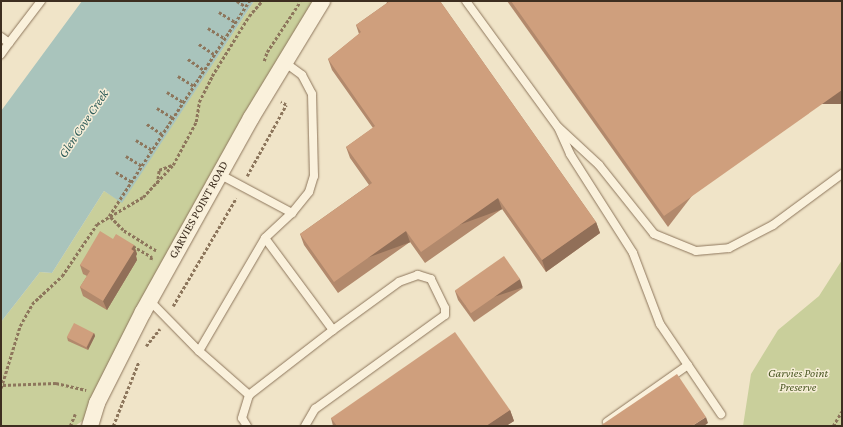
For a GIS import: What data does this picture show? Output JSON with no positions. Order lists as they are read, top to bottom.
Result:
{
  "streets": {
    "street": ["GARVIES POINT ROAD"]
  },
  "water": ["Glen Cove Creek"],
  "parks": ["Garvies Point Preserve"]
}
